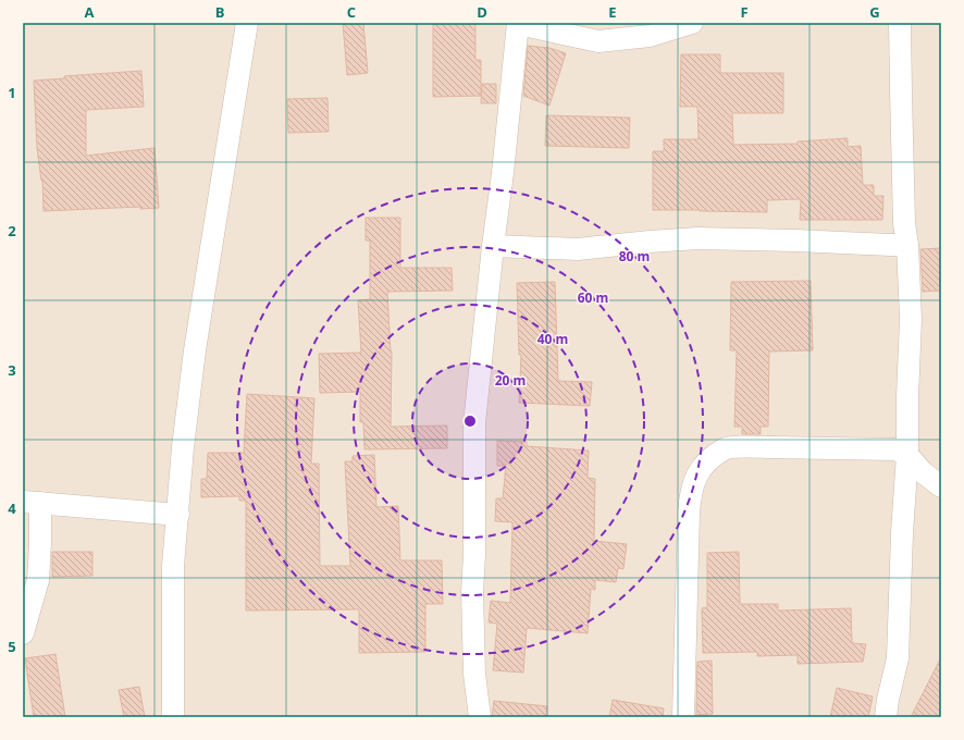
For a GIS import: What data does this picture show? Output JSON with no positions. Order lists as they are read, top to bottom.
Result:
{
  "grid": {
    "columns": [
      "A",
      "B",
      "C",
      "D",
      "E",
      "F",
      "G"
    ],
    "rows": [
      "1",
      "2",
      "3",
      "4",
      "5"
    ]
  },
  "rings": [
    "80 m",
    "60 m",
    "40 m",
    "20 m"
  ]
}
